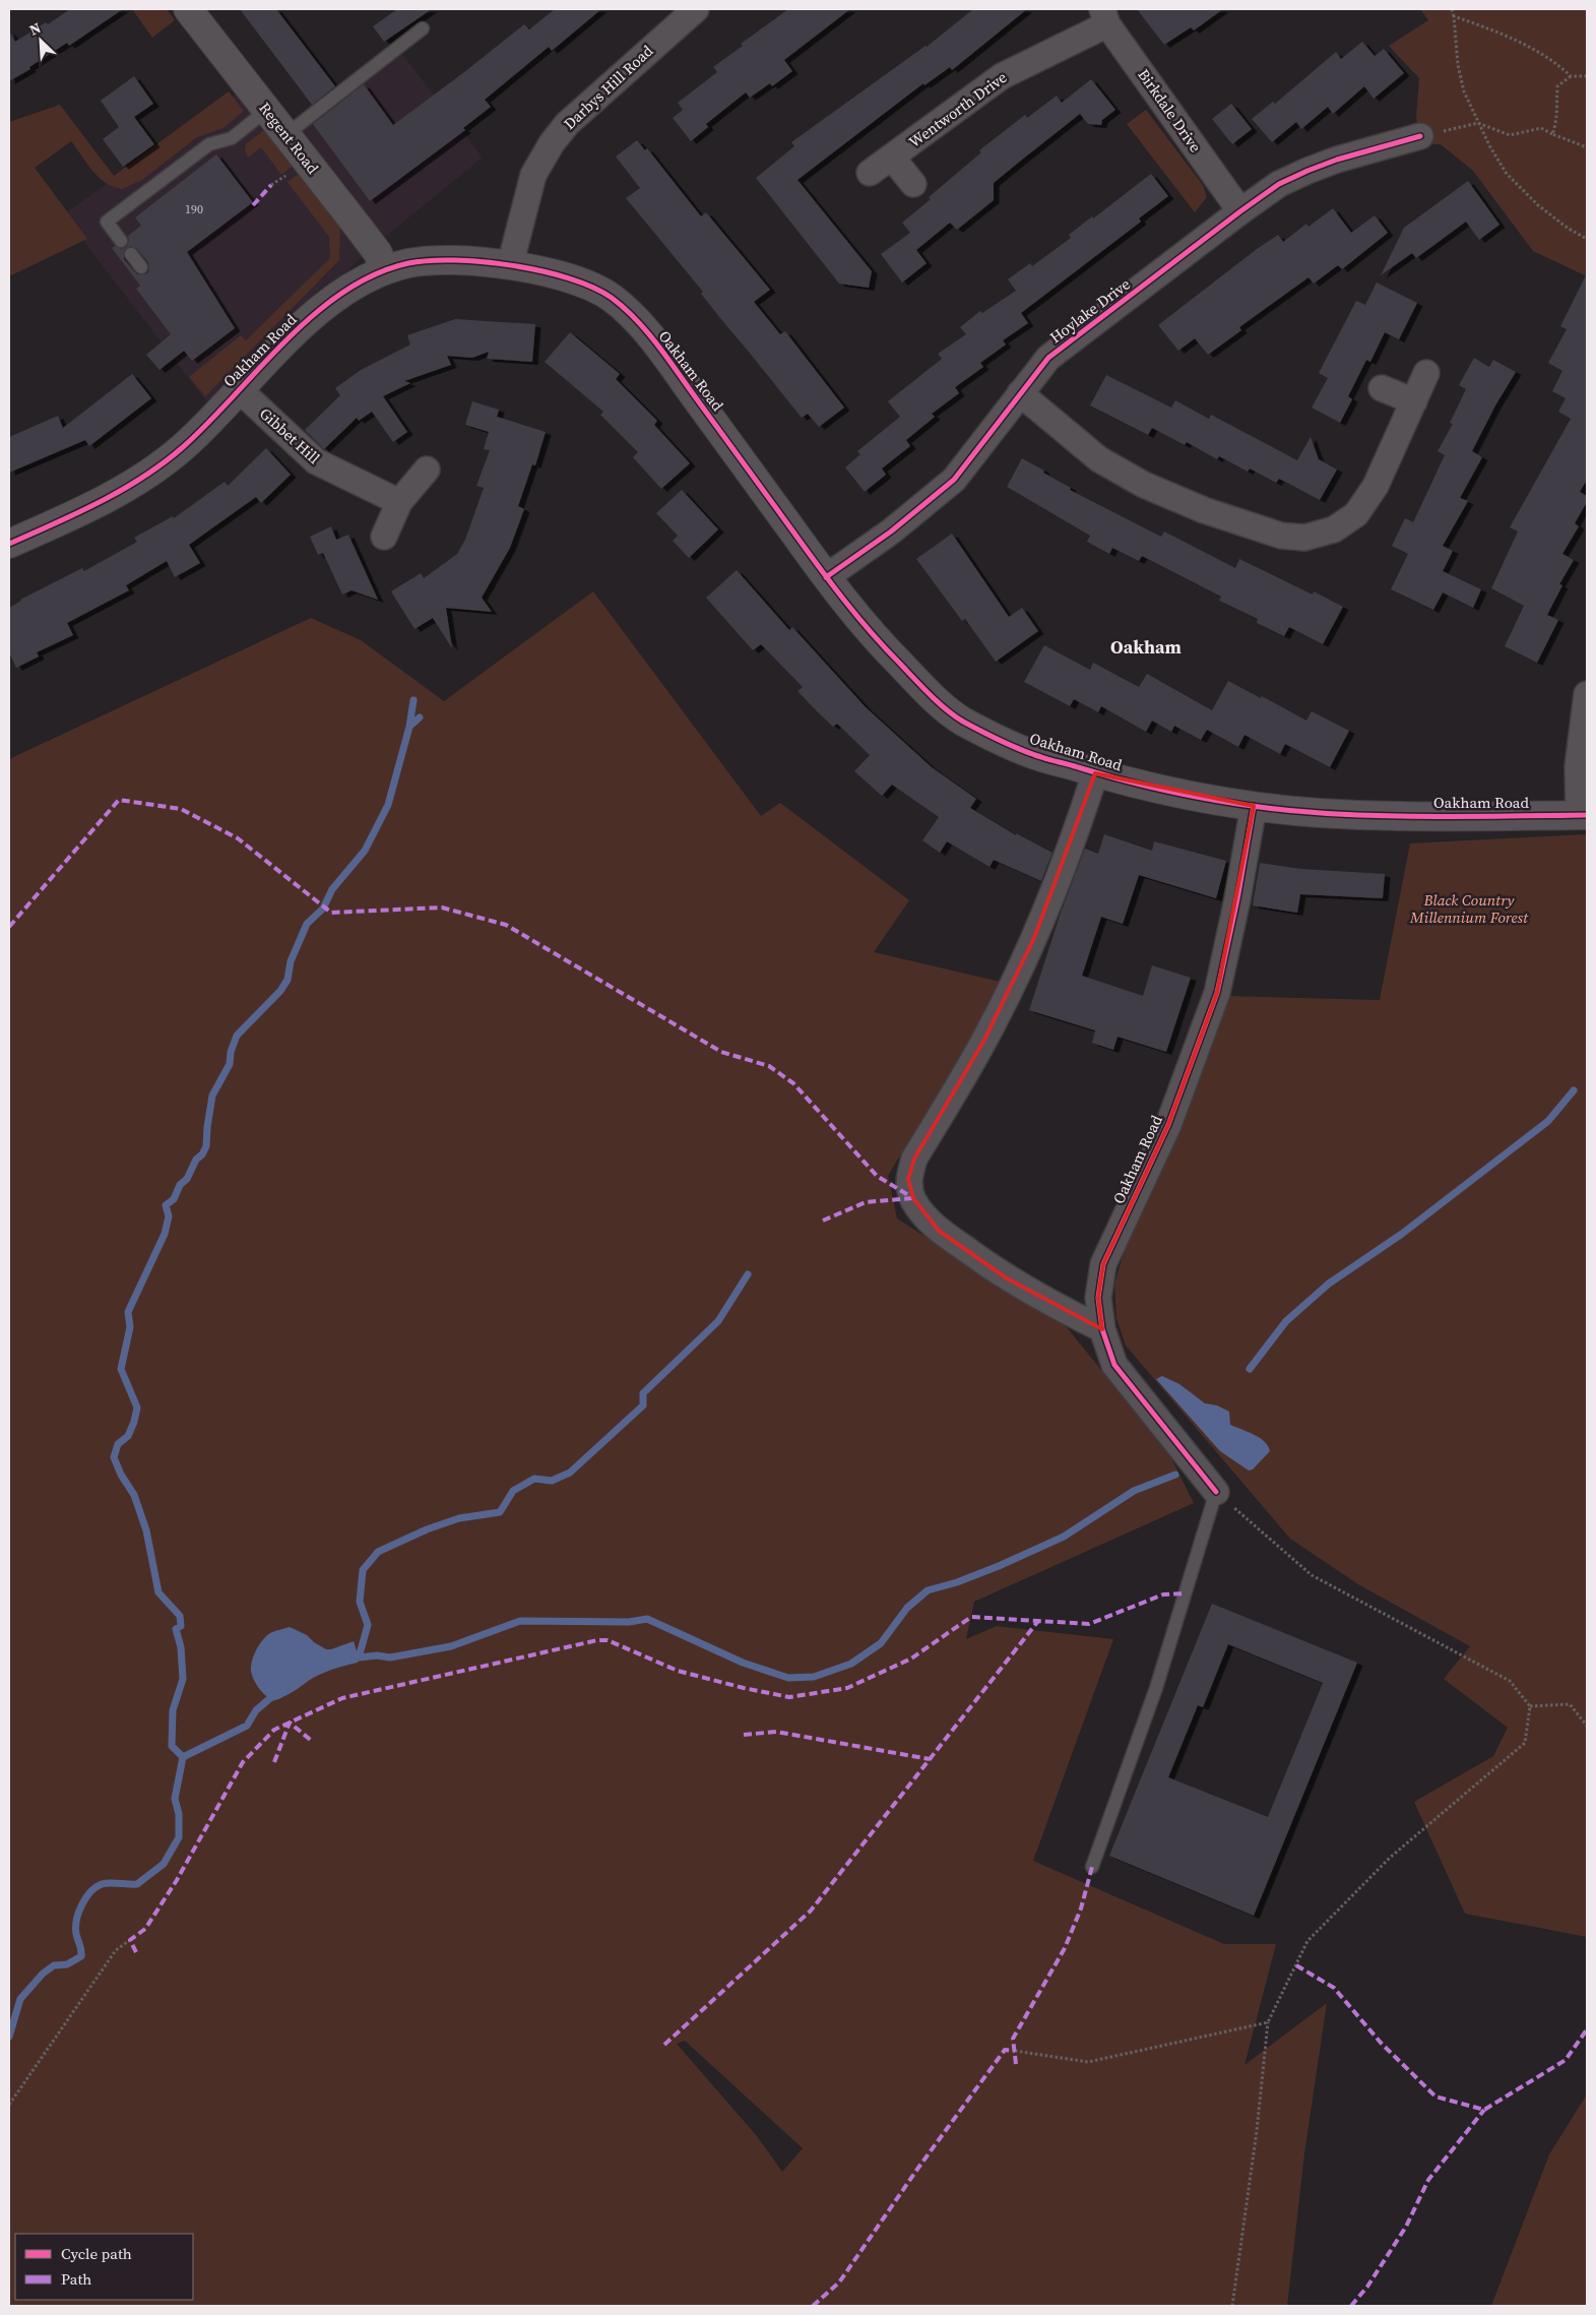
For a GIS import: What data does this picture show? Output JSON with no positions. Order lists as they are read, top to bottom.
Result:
{
  "streets": {
    "street": [
      "Darbys Hill Road",
      "Wentworth Drive",
      "Birkdale Drive",
      "Regent Road",
      "Hoylake Drive",
      "Oakham Road",
      "Gibbet Hill"
    ]
  },
  "crossings": [
    ["Darbys Hill Road", "Oakham Road"],
    ["Wentworth Drive", "Birkdale Drive"],
    ["Birkdale Drive", "Hoylake Drive"],
    ["Regent Road", "Oakham Road"],
    ["Hoylake Drive", "Oakham Road"],
    ["Oakham Road", "Gibbet Hill"]
  ],
  "districts": ["Oakham"],
  "parks": ["Black Country Millennium Forest"],
  "house_numbers": ["190"],
  "legend": ["Cycle path", "Path"],
  "north": "top left"
}
